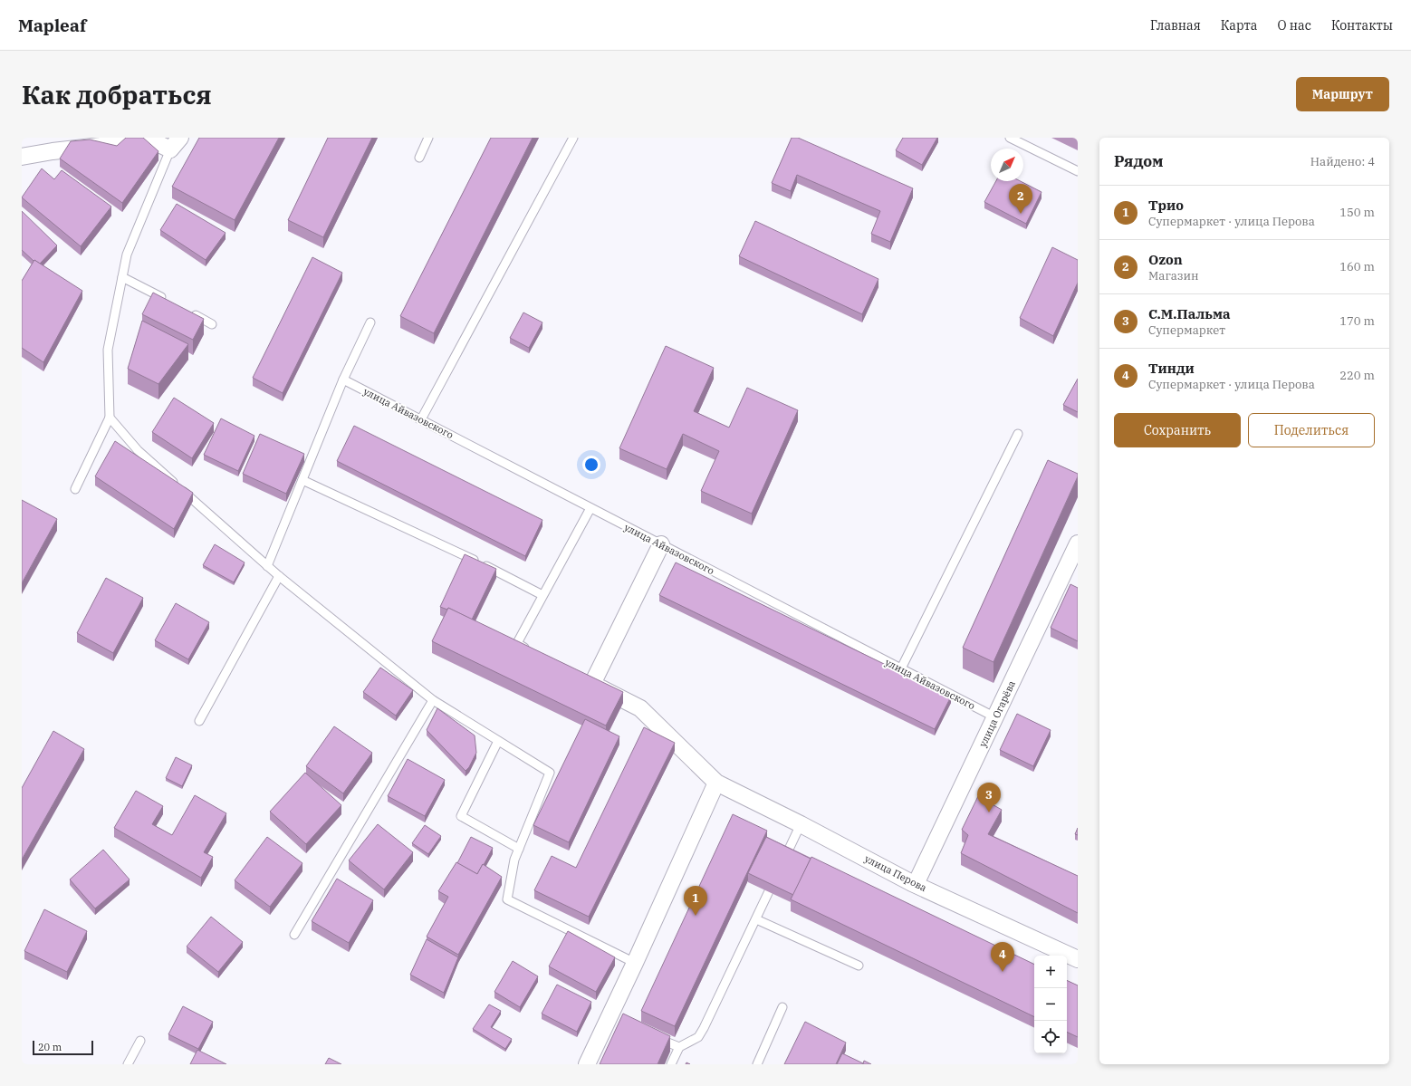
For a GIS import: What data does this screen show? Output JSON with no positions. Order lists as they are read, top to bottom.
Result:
{
  "streets": {
    "street": ["улица Огарёва", "улица Перова"],
    "lane": ["улица Айвазовского"]
  },
  "crossings": [
    ["улица Айвазовского", "улица Огарёва"],
    ["улица Айвазовского", "улица Перова"],
    ["улица Огарёва", "улица Перова"]
  ],
  "scale_bar": "20 m",
  "north": "top right",
  "page": {
    "header": "Mapleaf",
    "nav": [
      "Главная",
      "Карта",
      "О нас",
      "Контакты"
    ],
    "buttons": [
      "Маршрут",
      ["Сохранить", "Поделиться"]
    ],
    "title": "Как добраться",
    "heading": ["Рядом", "Найдено: 4"],
    "pins": [
      "2",
      "3",
      "1",
      "4"
    ],
    "list": [
      {
        "mark": "1",
        "name": "Трио",
        "note": "Супермаркет · улица Перова",
        "value": "150 m"
      },
      {
        "mark": "2",
        "name": "Ozon",
        "note": "Магазин",
        "value": "160 m"
      },
      {
        "mark": "3",
        "name": "С.М.Пальма",
        "note": "Супермаркет",
        "value": "170 m"
      },
      {
        "mark": "4",
        "name": "Тинди",
        "note": "Супермаркет · улица Перова",
        "value": "220 m"
      }
    ],
    "map_buttons": ["+", "−"],
    "scale": "20 m"
  }
}
